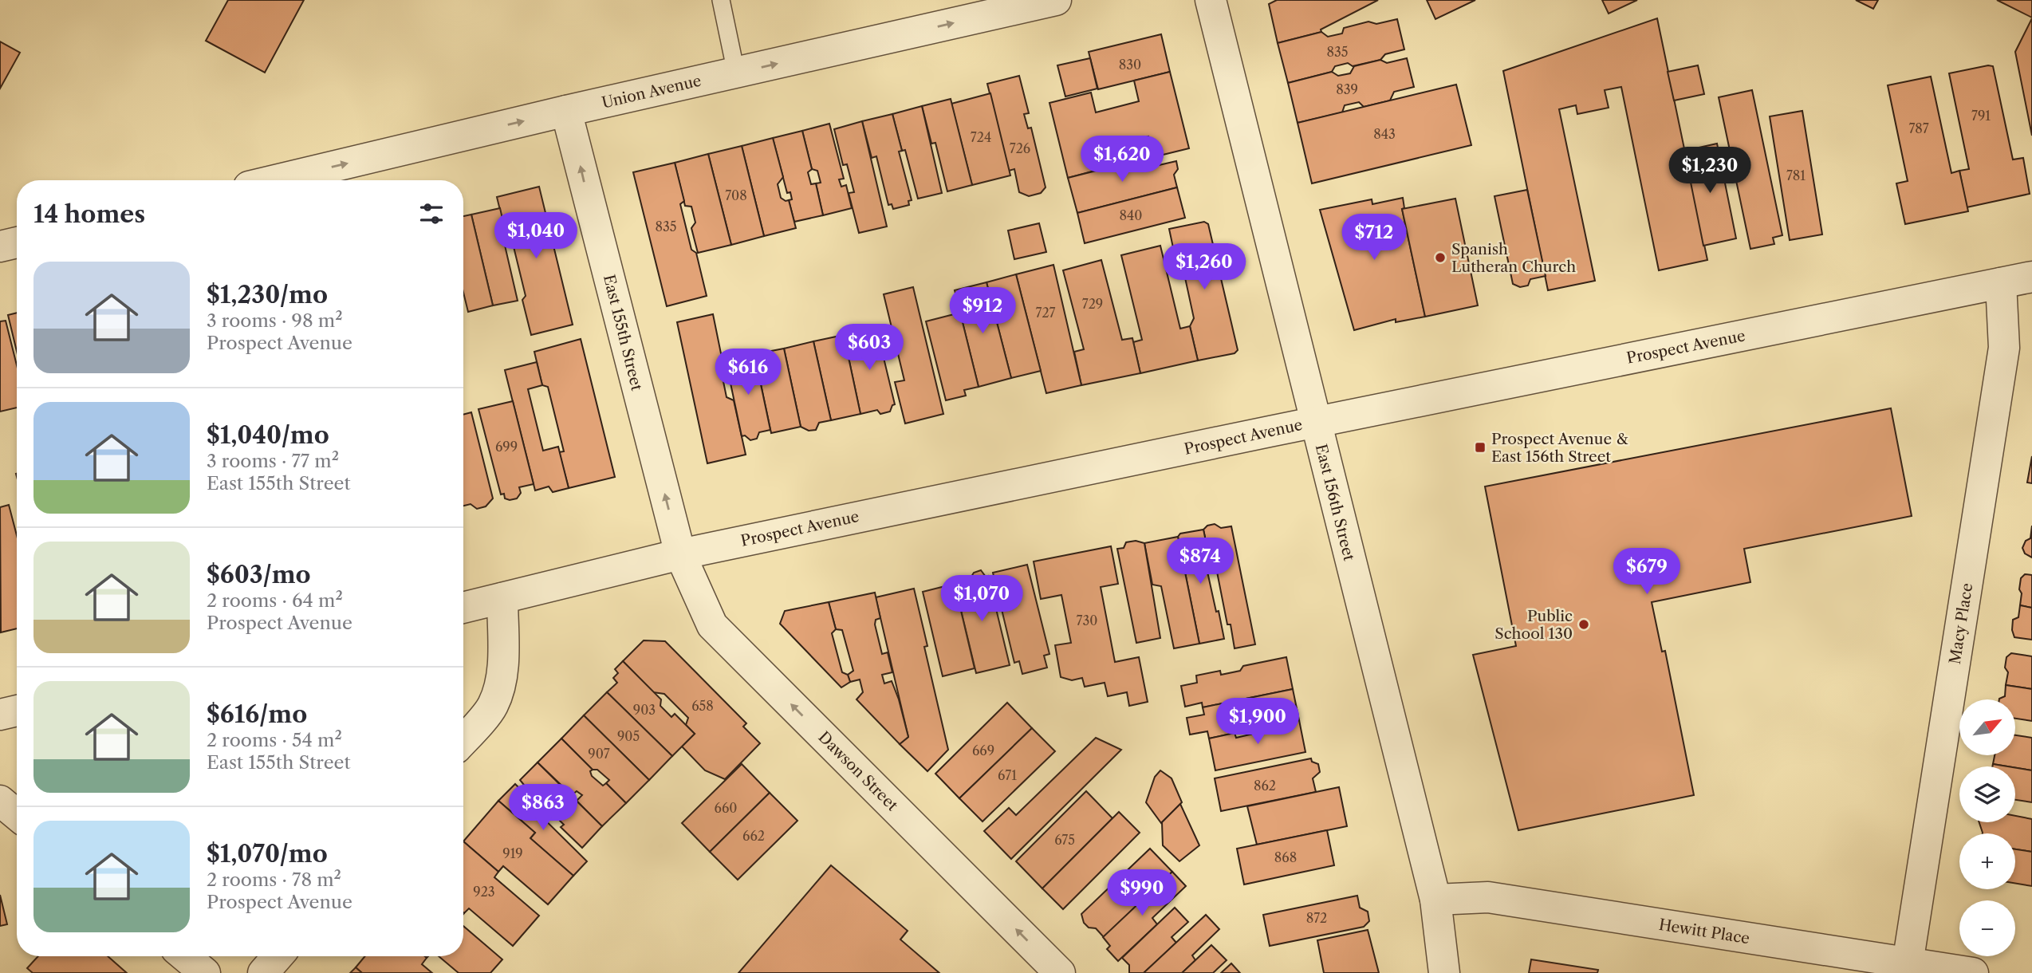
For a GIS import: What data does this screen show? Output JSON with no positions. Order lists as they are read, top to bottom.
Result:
{
  "streets": {
    "street": [
      "Union Avenue",
      "East 155th Street",
      "Prospect Avenue",
      "East 156th Street",
      "Macy Place",
      "Dawson Street",
      "Hewitt Place"
    ]
  },
  "crossings": [
    ["Union Avenue", "East 155th Street"],
    ["East 155th Street", "Prospect Avenue"],
    ["East 155th Street", "Dawson Street"],
    ["Prospect Avenue", "East 156th Street"],
    ["Prospect Avenue", "Macy Place"],
    ["Prospect Avenue", "Dawson Street"],
    ["East 156th Street", "Hewitt Place"],
    ["Macy Place", "Hewitt Place"]
  ],
  "one_way": ["Union Avenue", "East 155th Street", "Dawson Street"],
  "places": {
    "other": ["Spanish Lutheran Church", "Public School 130"],
    "transit": ["Prospect Avenue & East 156th Street"]
  },
  "house_numbers": [
    "835",
    "830",
    "839",
    "791",
    "787",
    "843",
    "724",
    "726",
    "781",
    "708",
    "840",
    "835",
    "729",
    "727",
    "699",
    "730",
    "658",
    "903",
    "905",
    "669",
    "907",
    "671",
    "862",
    "660",
    "662",
    "675",
    "919",
    "868",
    "923",
    "872"
  ],
  "north": "top right",
  "page": {
    "price": [
      "$1,620",
      "$1,230",
      "$1,040",
      "$712",
      "$1,260",
      "$912",
      "$603",
      "$616",
      "$874",
      "$679",
      "$1,070",
      "$1,900",
      "$863",
      "$990"
    ],
    "heading": "14 homes",
    "list": [
      {
        "name": "$1,230/mo",
        "note": "3 rooms · 98 m² · Prospect Avenue"
      },
      {
        "name": "$1,040/mo",
        "note": "3 rooms · 77 m² · East 155th Street"
      },
      {
        "name": "$603/mo",
        "note": "2 rooms · 64 m² · Prospect Avenue"
      },
      {
        "name": "$616/mo",
        "note": "2 rooms · 54 m² · East 155th Street"
      },
      {
        "name": "$1,070/mo",
        "note": "2 rooms · 78 m² · Prospect Avenue"
      }
    ],
    "map_buttons": ["+", "−"]
  }
}
